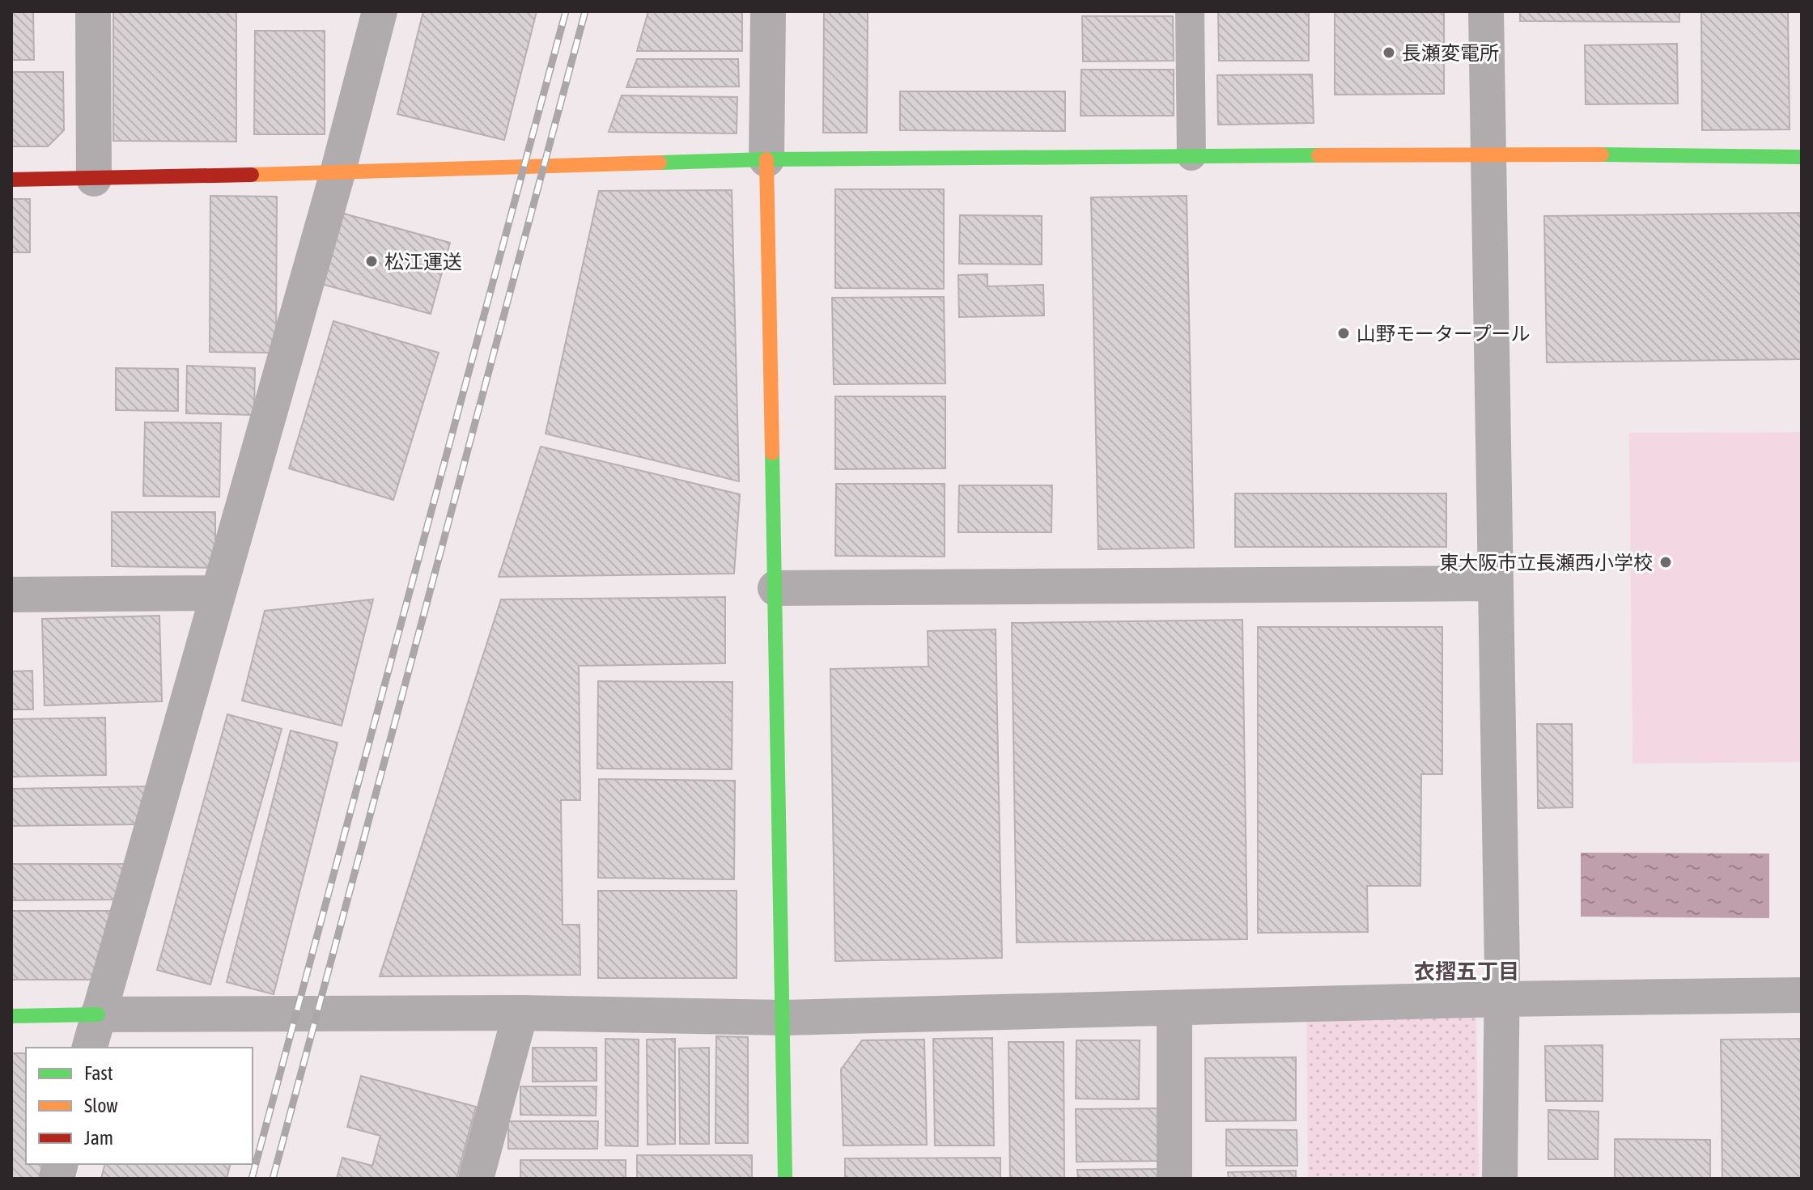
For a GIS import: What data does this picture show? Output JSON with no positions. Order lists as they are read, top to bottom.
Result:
{
  "districts": ["衣摺五丁目"],
  "places": [
    "長瀬変電所",
    "松江運送",
    "山野モータープール",
    "東大阪市立長瀬西小学校"
  ],
  "legend": ["Fast", "Slow", "Jam"]
}
